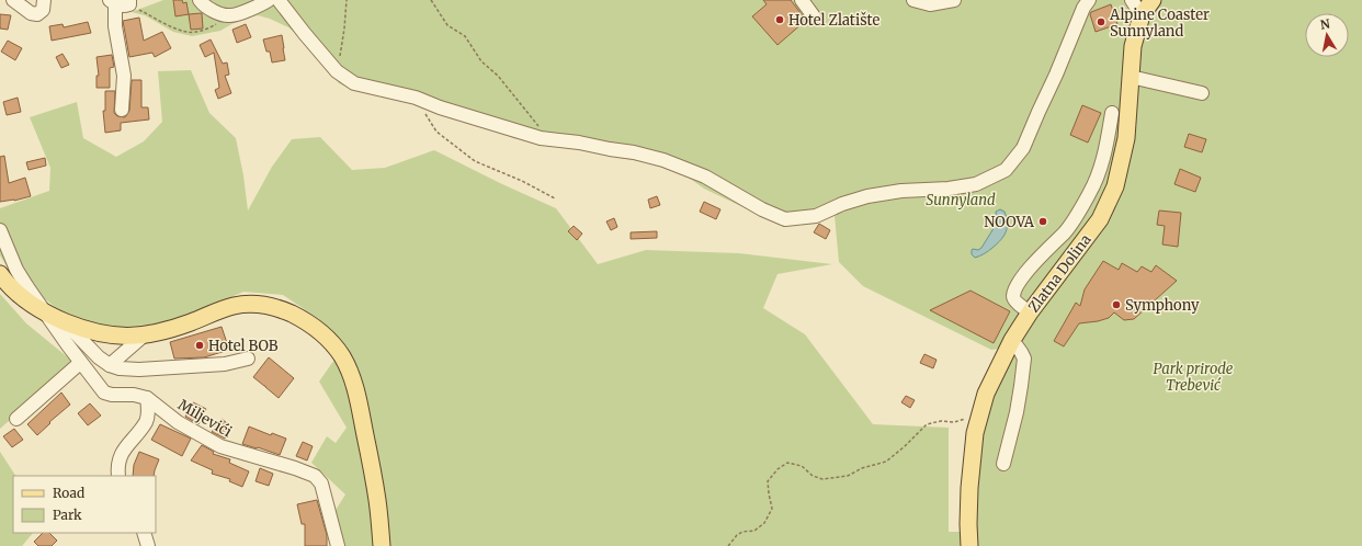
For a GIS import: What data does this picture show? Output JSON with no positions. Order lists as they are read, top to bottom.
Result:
{
  "streets": {
    "main road": ["Zlatna Dolina"],
    "street": ["Miljevići"]
  },
  "parks": ["Sunnyland", "Park prirode Trebević"],
  "places": [
    "Hotel Zlatište",
    "Alpine Coaster Sunnyland",
    "NOOVA",
    "Symphony",
    "Hotel BOB"
  ],
  "legend": ["Road", "Park"],
  "north": "top"
}
